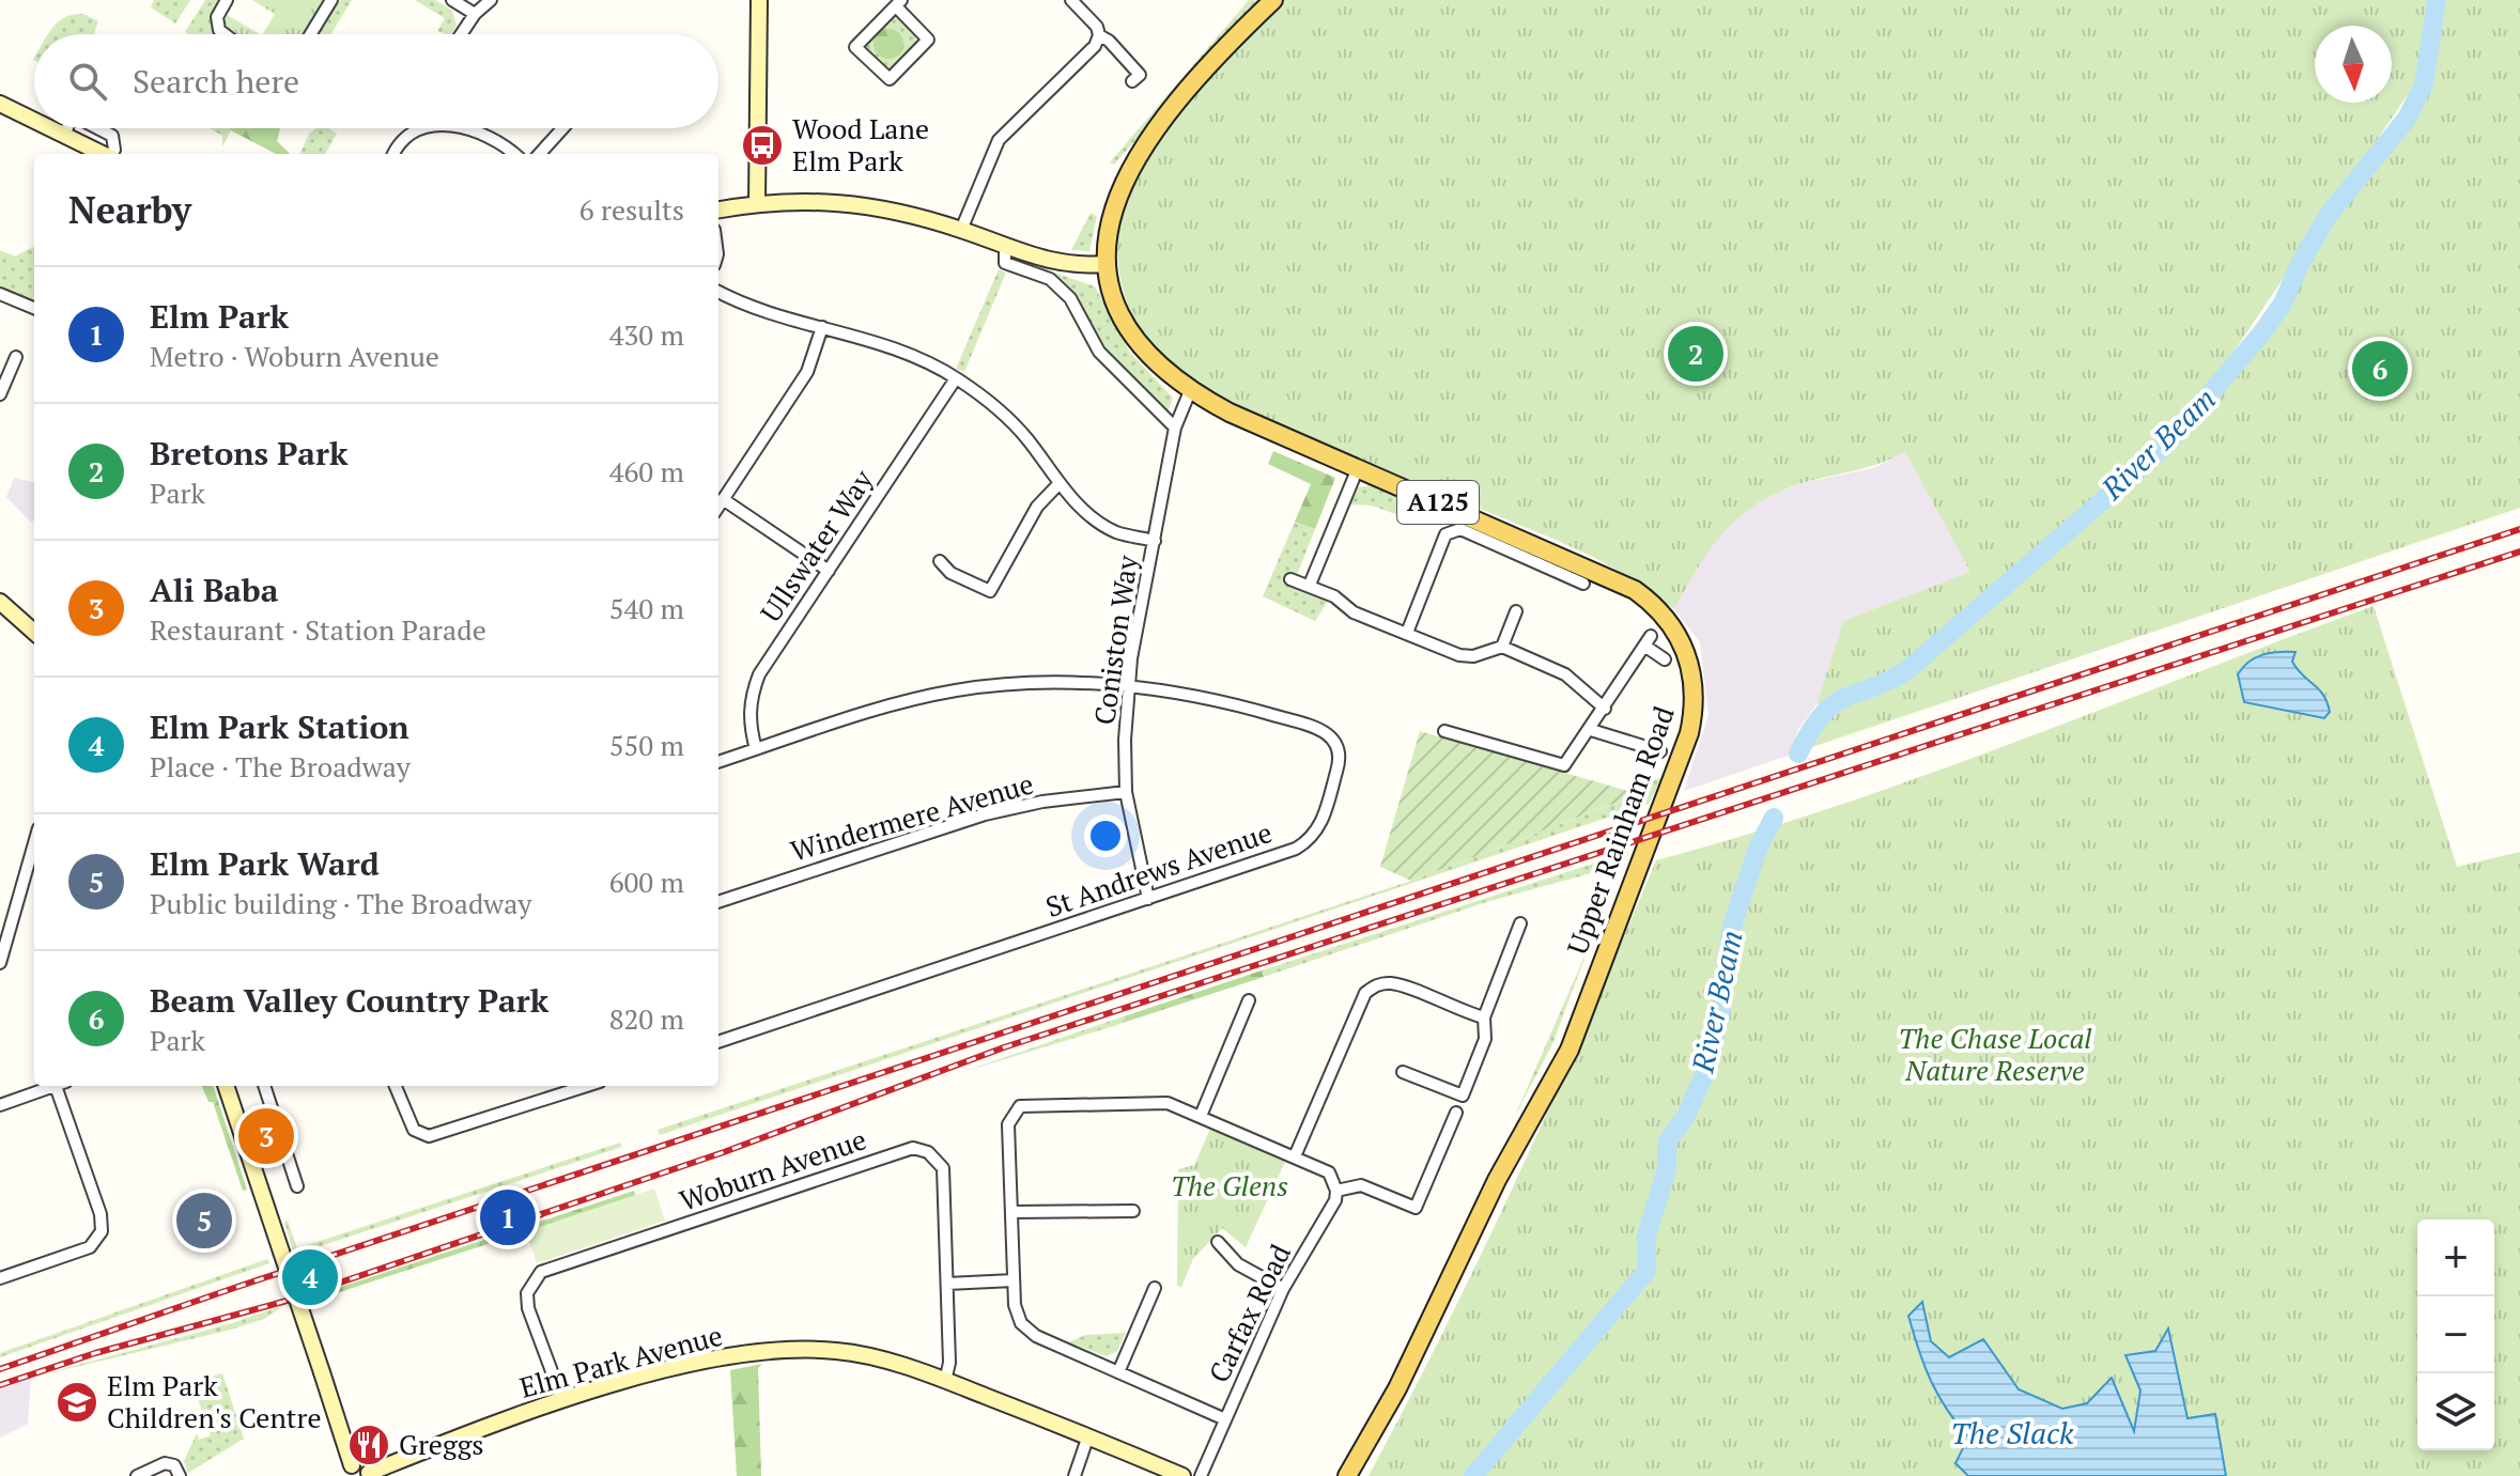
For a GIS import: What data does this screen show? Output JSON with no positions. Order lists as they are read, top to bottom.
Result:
{
  "streets": {
    "main road": ["A125", "Upper Rainham Road"],
    "street": [
      "Ullswater Way",
      "Coniston Way",
      "Windermere Avenue",
      "St Andrews Avenue",
      "Woburn Avenue",
      "Carfax Road",
      "Elm Park Avenue"
    ]
  },
  "crossings": [
    ["A125", "Upper Rainham Road"],
    ["Coniston Way", "Windermere Avenue"],
    ["Coniston Way", "Upper Rainham Road"],
    ["Coniston Way", "St Andrews Avenue"],
    ["Woburn Avenue", "Elm Park Avenue"]
  ],
  "water": ["River Beam", "The Slack"],
  "parks": ["The Chase Local Nature Reserve", "The Glens"],
  "places": {
    "bus stop": ["Wood Lane Elm Park"],
    "school or university": ["Elm Park Children's Centre"],
    "restaurant": ["Greggs"]
  },
  "north": "bottom",
  "page": {
    "search": "Search here",
    "heading": ["Nearby", "6 results"],
    "list": [
      {
        "mark": "1",
        "name": "Elm Park",
        "note": "Metro · Woburn Avenue",
        "value": "430 m"
      },
      {
        "mark": "2",
        "name": "Bretons Park",
        "note": "Park",
        "value": "460 m"
      },
      {
        "mark": "3",
        "name": "Ali Baba",
        "note": "Restaurant · Station Parade",
        "value": "540 m"
      },
      {
        "mark": "4",
        "name": "Elm Park Station",
        "note": "Place · The Broadway",
        "value": "550 m"
      },
      {
        "mark": "5",
        "name": "Elm Park Ward",
        "note": "Public building · The Broadway",
        "value": "600 m"
      },
      {
        "mark": "6",
        "name": "Beam Valley Country Park",
        "note": "Park",
        "value": "820 m"
      }
    ],
    "pins": [
      "2",
      "6",
      "3",
      "1",
      "5",
      "4"
    ],
    "map_buttons": ["+", "−"]
  }
}
